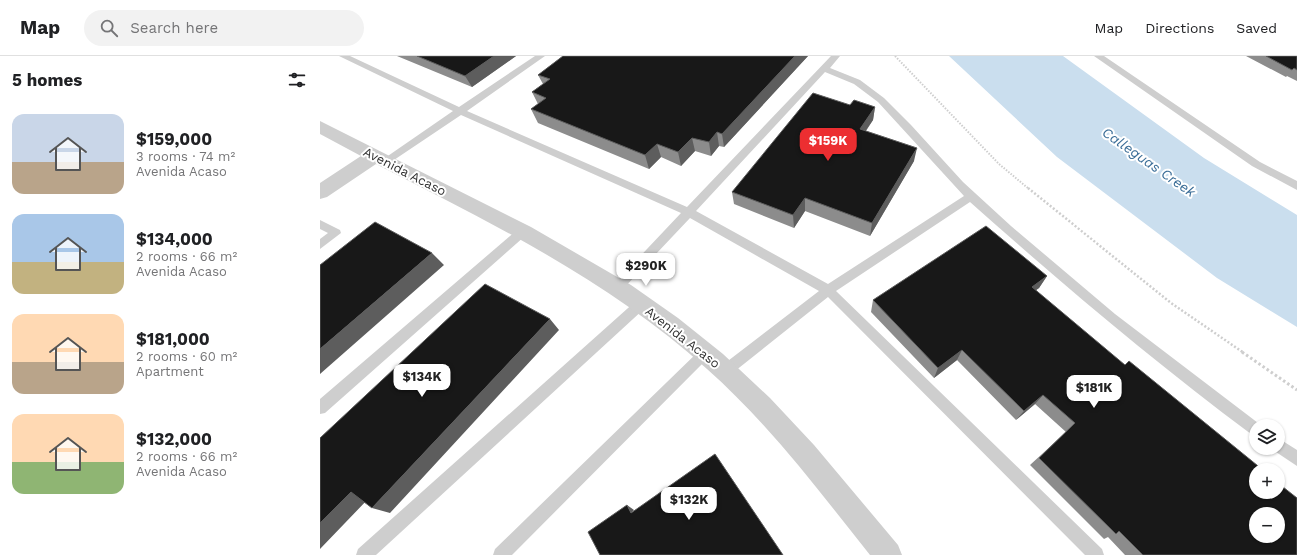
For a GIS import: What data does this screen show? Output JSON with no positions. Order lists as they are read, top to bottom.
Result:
{
  "streets": {
    "street": ["Avenida Acaso"]
  },
  "water": ["Calleguas Creek"],
  "page": {
    "header": "Map",
    "search": "Search here",
    "nav": ["Map", "Directions", "Saved"],
    "heading": "5 homes",
    "list": [
      {
        "name": "$159,000",
        "note": "3 rooms · 74 m² · Avenida Acaso"
      },
      {
        "name": "$134,000",
        "note": "2 rooms · 66 m² · Avenida Acaso"
      },
      {
        "name": "$181,000",
        "note": "2 rooms · 60 m² · Apartment"
      },
      {
        "name": "$132,000",
        "note": "2 rooms · 66 m² · Avenida Acaso"
      }
    ],
    "price": [
      "$159K",
      "$290K",
      "$134K",
      "$181K",
      "$132K"
    ],
    "map_buttons": ["+", "−"]
  }
}
